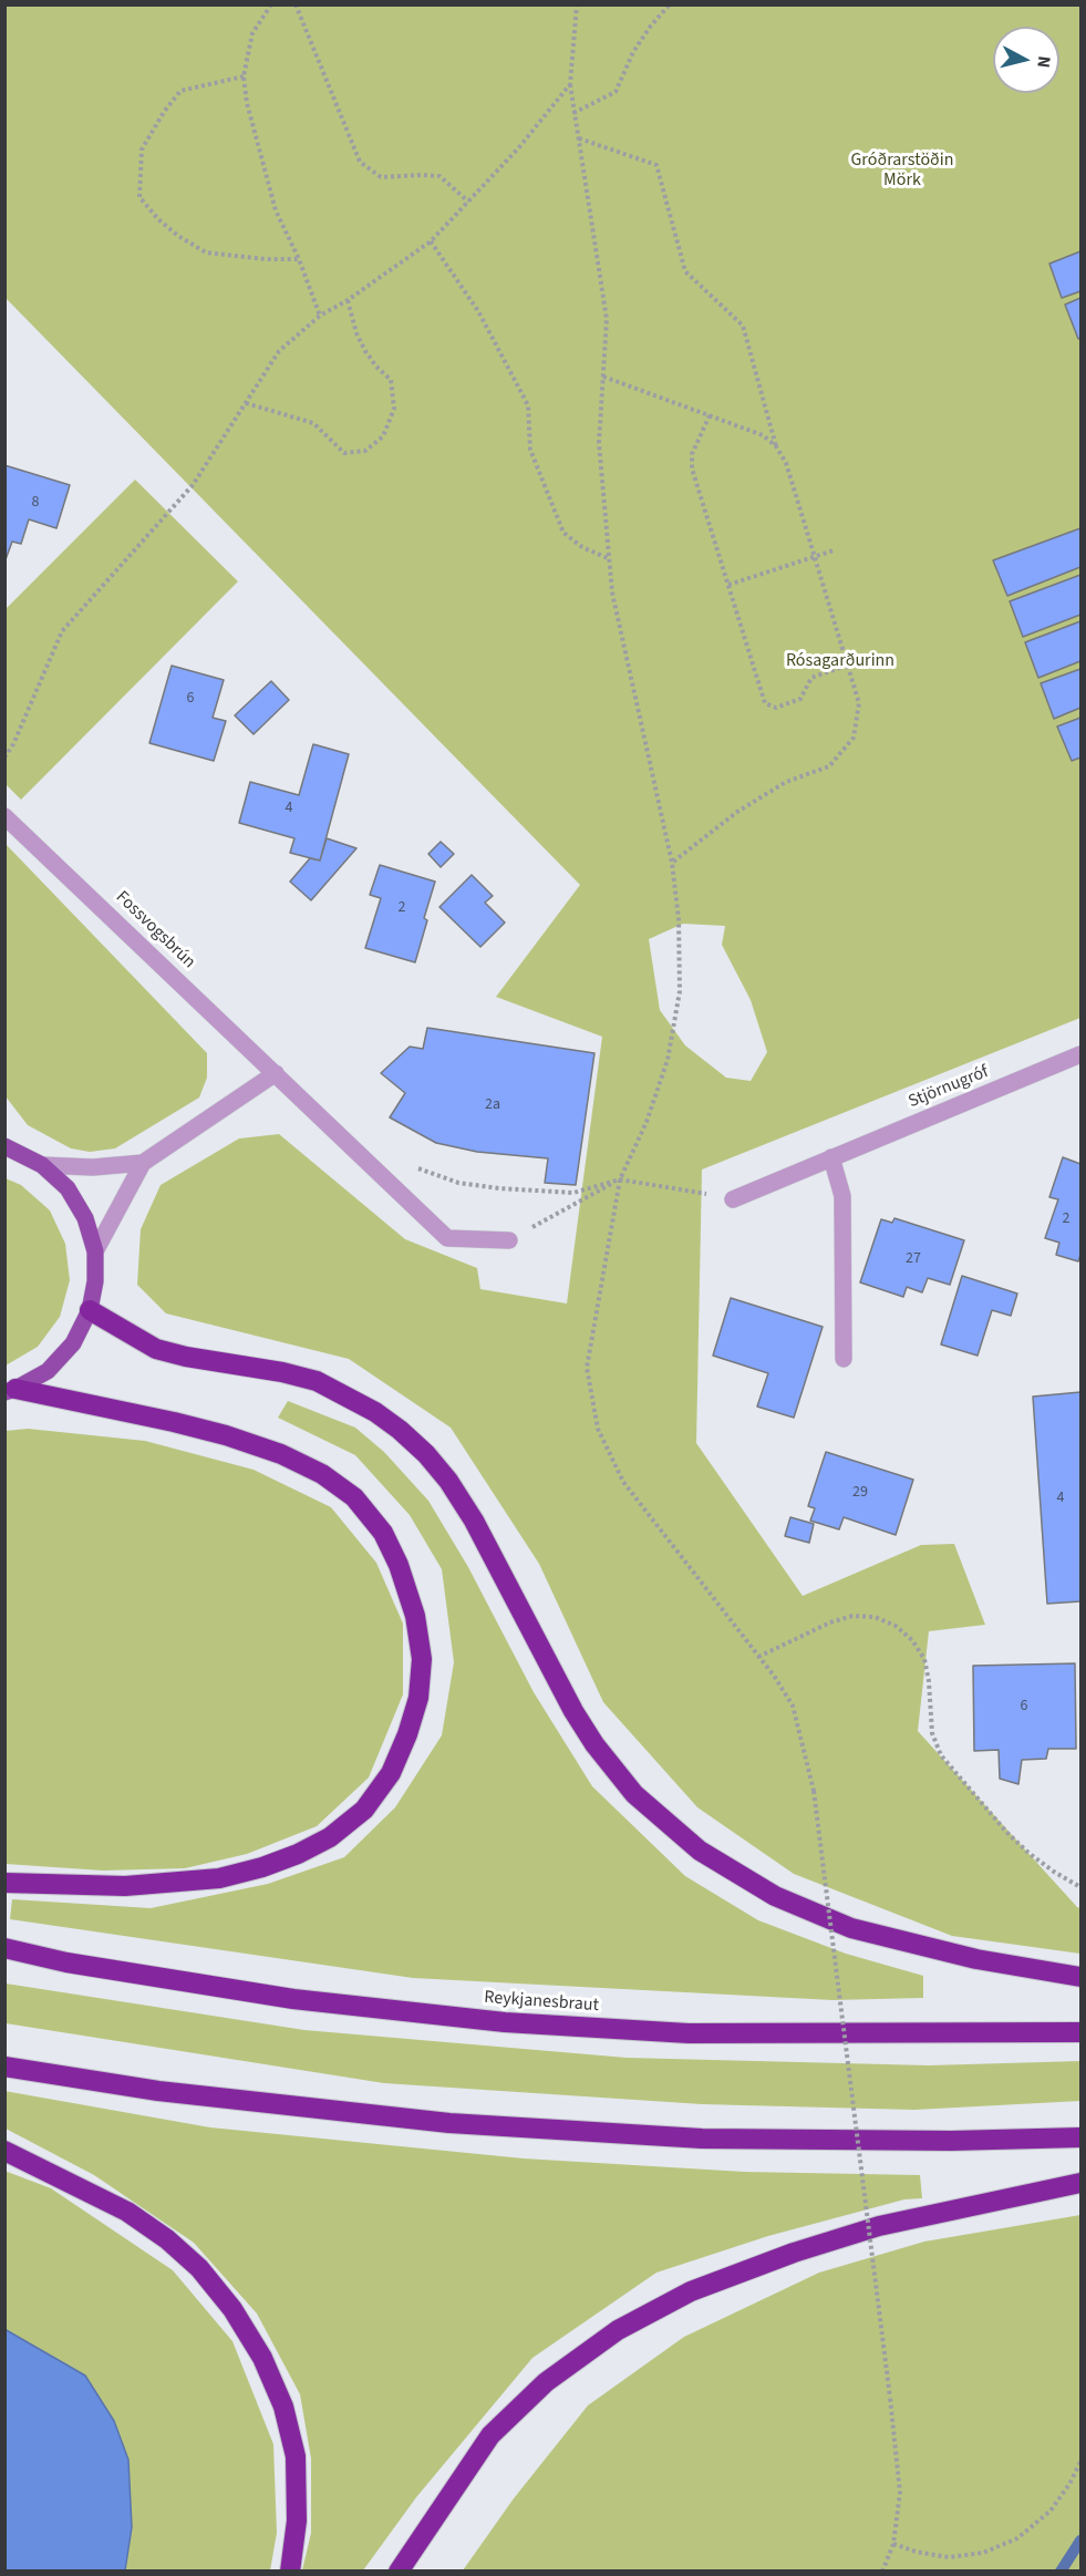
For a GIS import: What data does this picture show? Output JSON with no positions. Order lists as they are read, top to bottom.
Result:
{
  "streets": {
    "highway": ["Reykjanesbraut"],
    "street": ["Fossvogsbrún", "Stjörnugróf"]
  },
  "parks": ["Gróðrarstöðin Mörk", "Rósagarðurinn"],
  "house_numbers": [
    "8",
    "6",
    "4",
    "2",
    "2a",
    "2",
    "27",
    "29",
    "4",
    "6"
  ],
  "north": "right"
}
